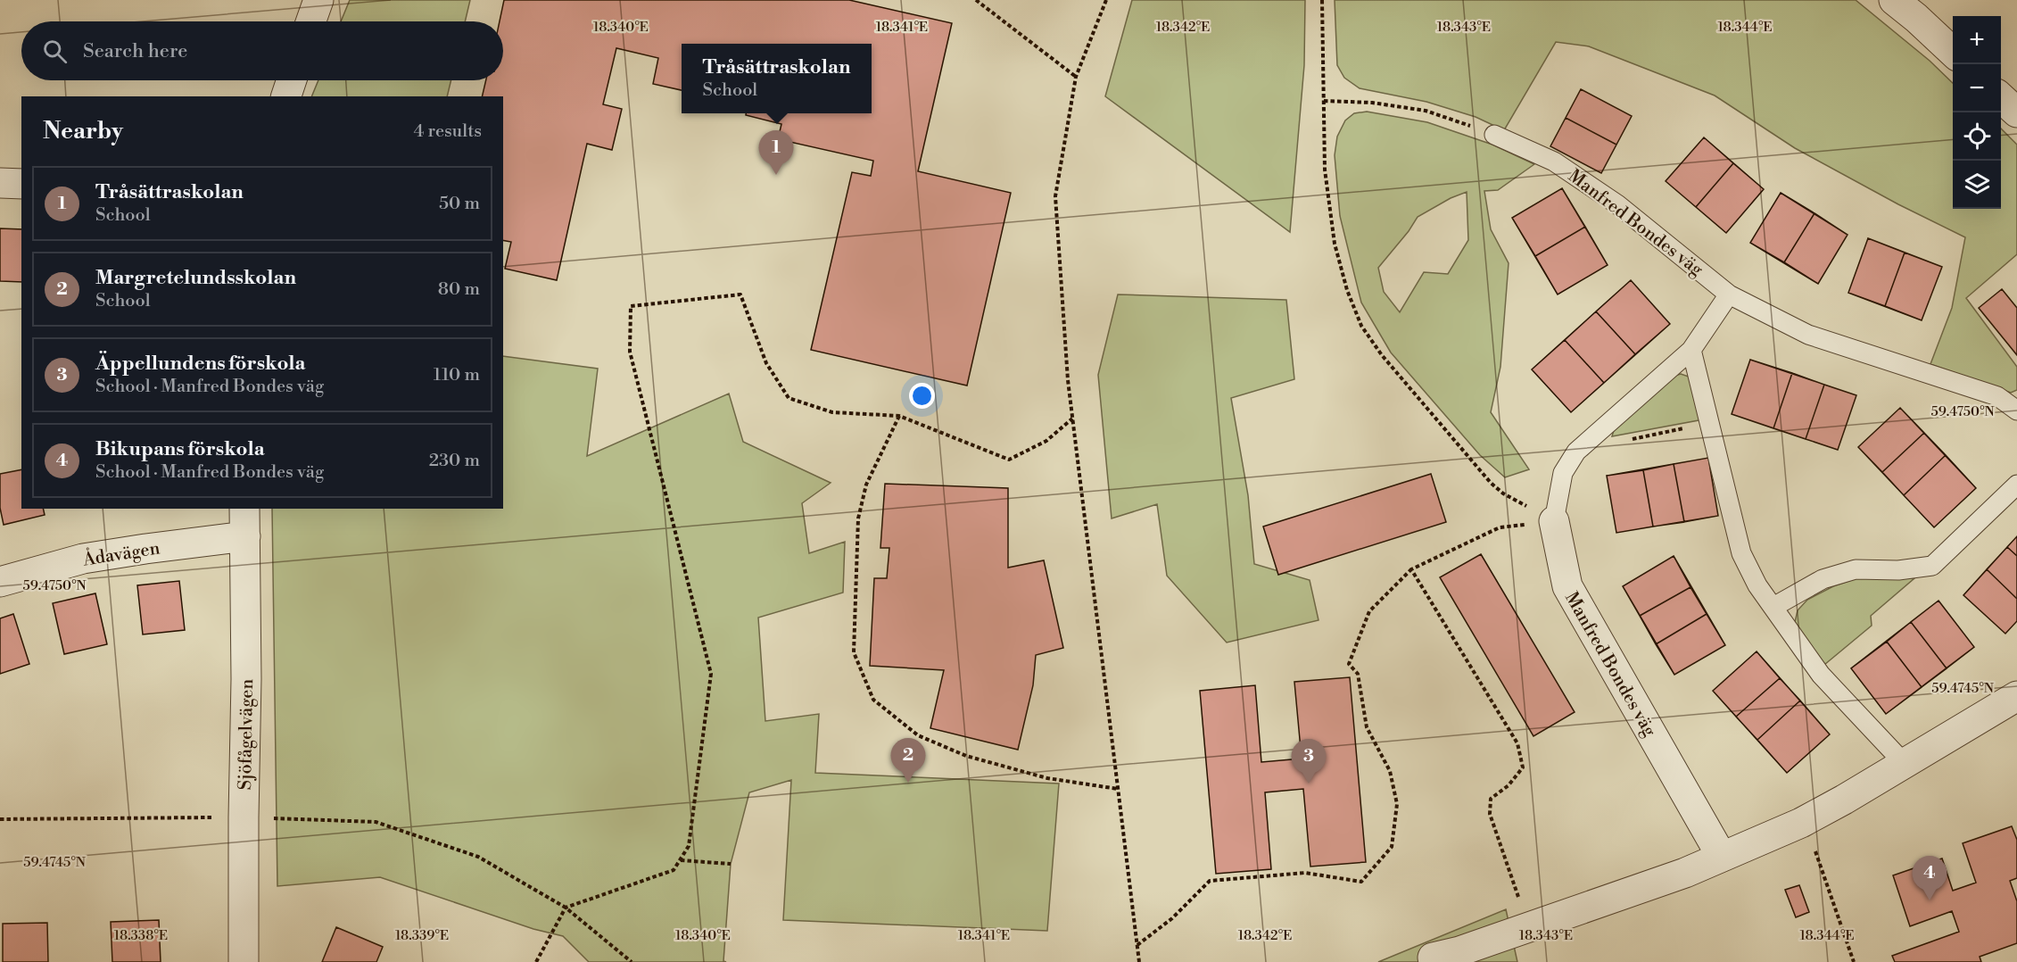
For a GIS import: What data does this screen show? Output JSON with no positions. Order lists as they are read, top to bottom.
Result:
{
  "streets": {
    "street": ["Manfred Bondes väg", "Ådavägen", "Sjöfågelvägen"]
  },
  "crossings": [
    ["Ådavägen", "Sjöfågelvägen"]
  ],
  "page": {
    "map_buttons": ["+", "−"],
    "search": "Search here",
    "popup": ["Tråsättraskolan", "School"],
    "heading": ["Nearby", "4 results"],
    "pins": [
      "1",
      "2",
      "3",
      "4"
    ],
    "list": [
      {
        "mark": "1",
        "name": "Tråsättraskolan",
        "note": "School",
        "value": "50 m"
      },
      {
        "mark": "2",
        "name": "Margretelundsskolan",
        "note": "School",
        "value": "80 m"
      },
      {
        "mark": "3",
        "name": "Äppellundens förskola",
        "note": "School · Manfred Bondes väg",
        "value": "110 m"
      },
      {
        "mark": "4",
        "name": "Bikupans förskola",
        "note": "School · Manfred Bondes väg",
        "value": "230 m"
      }
    ]
  },
  "coordinates": [
    "18.340°E",
    "18.341°E",
    "18.342°E",
    "18.343°E",
    "18.344°E",
    "59.4750°N",
    "59.4745°N",
    "18.338°E",
    "18.339°E"
  ]
}
